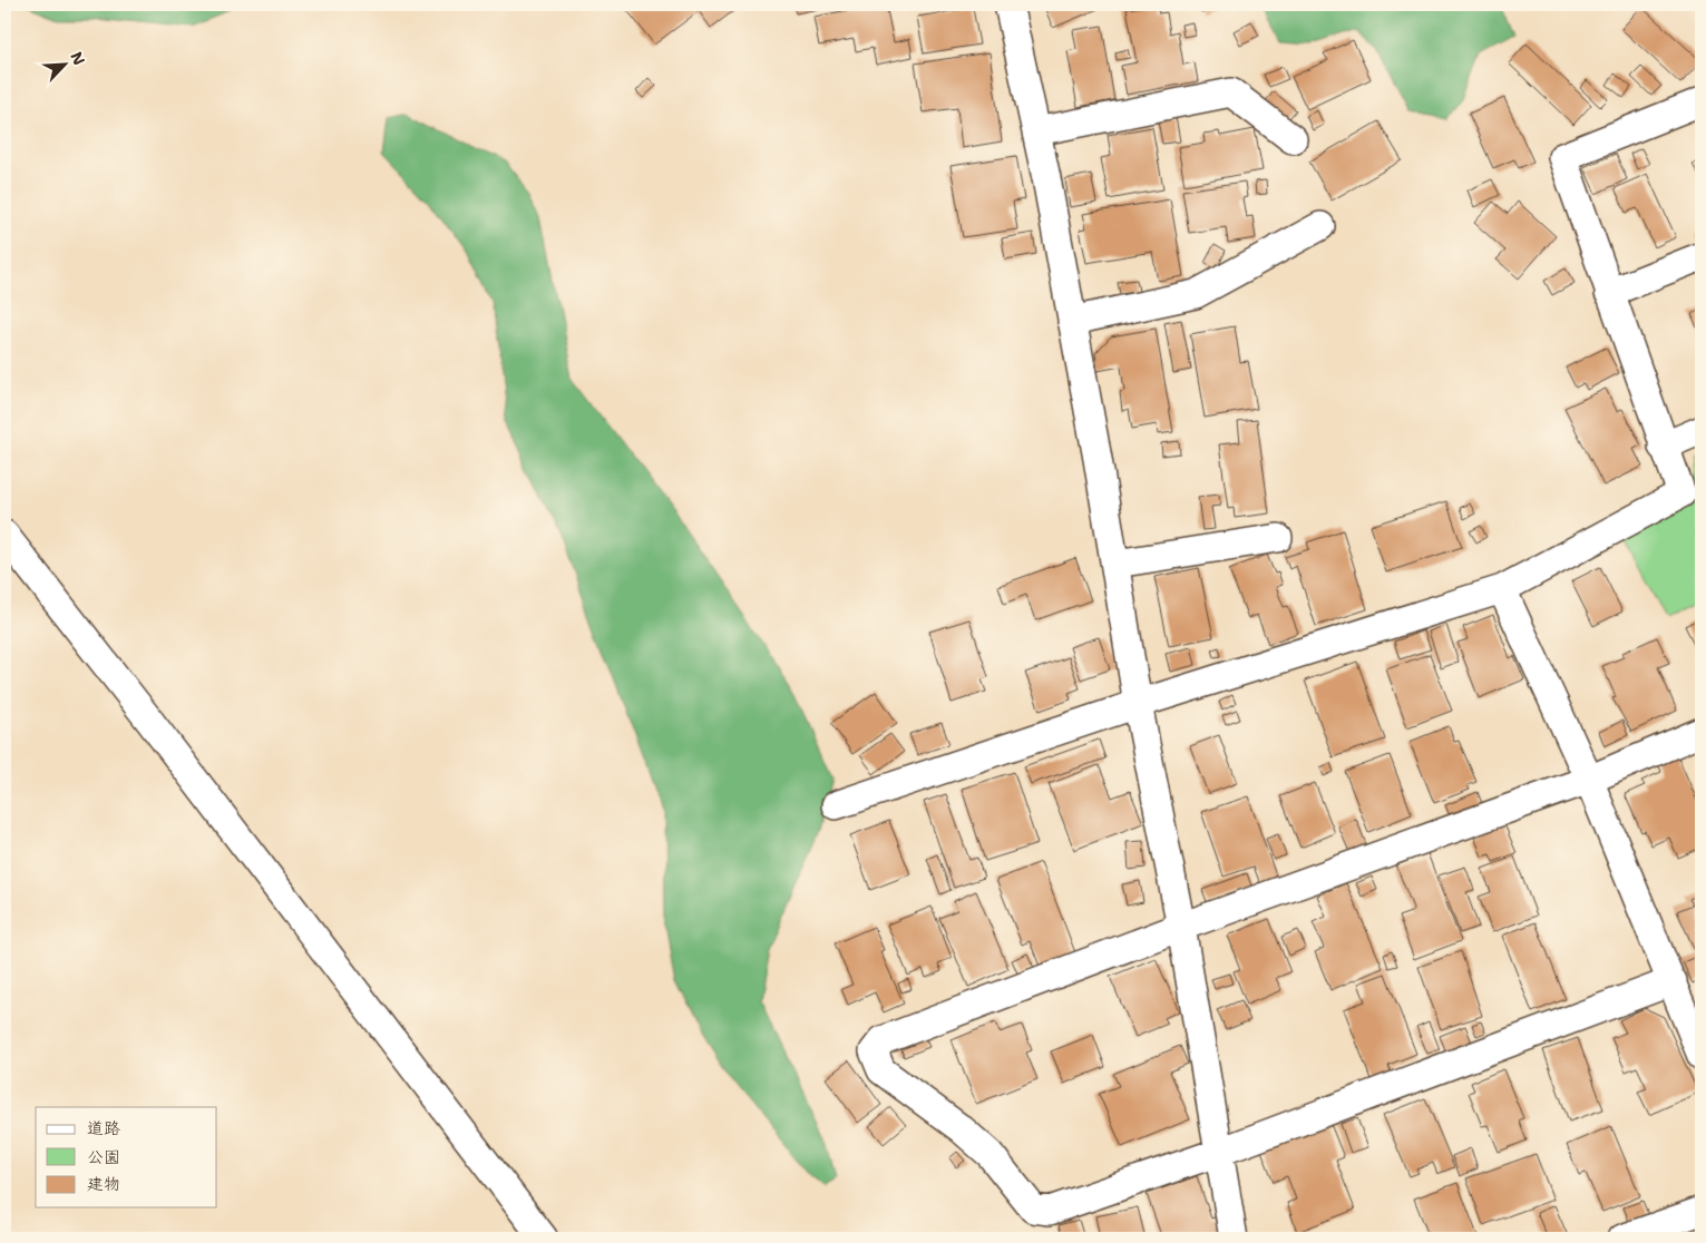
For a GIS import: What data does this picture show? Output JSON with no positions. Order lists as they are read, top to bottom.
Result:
{
  "legend": ["道路", "公園", "建物"],
  "north": "top right"
}
